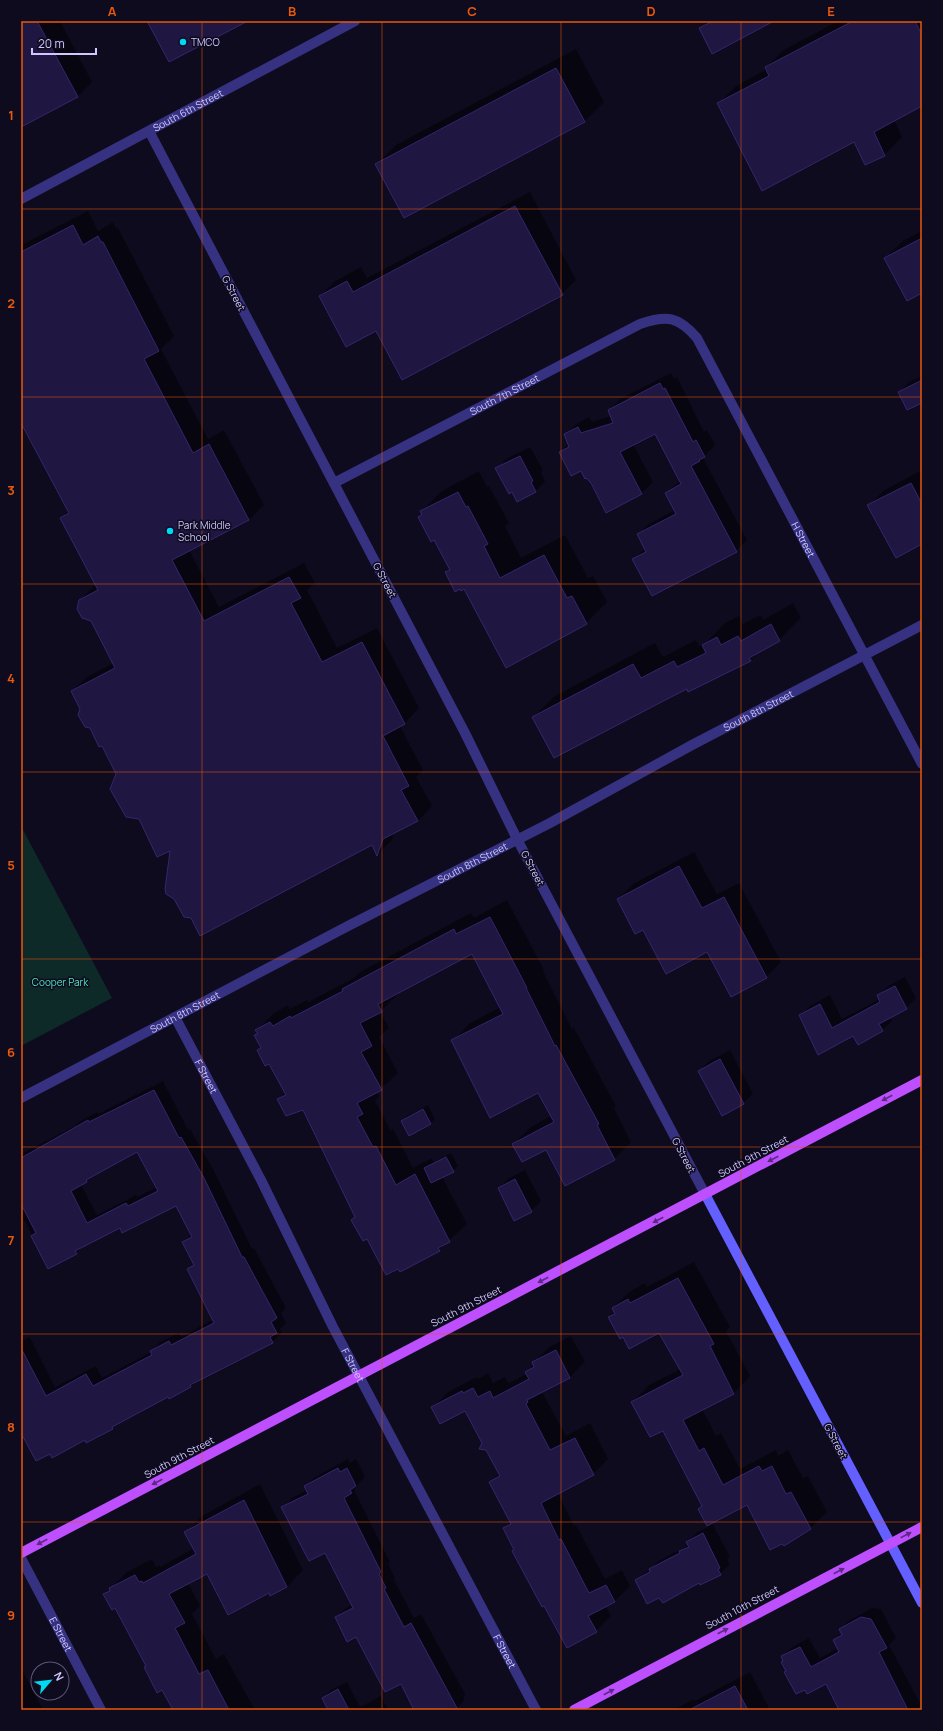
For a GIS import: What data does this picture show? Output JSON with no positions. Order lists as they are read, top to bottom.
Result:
{
  "streets": {
    "main road": ["South 9th Street", "South 10th Street"],
    "street": [
      "South 6th Street",
      "G Street",
      "South 7th Street",
      "H Street",
      "South 8th Street",
      "F Street",
      "E Street"
    ]
  },
  "crossings": [
    ["South 6th Street", "G Street"],
    ["G Street", "South 7th Street"],
    ["G Street", "South 8th Street"],
    ["G Street", "South 9th Street"],
    ["G Street", "South 10th Street"],
    ["South 7th Street", "H Street"],
    ["H Street", "South 8th Street"],
    ["South 8th Street", "F Street"],
    ["F Street", "South 9th Street"]
  ],
  "one_way": ["South 9th Street", "South 10th Street"],
  "parks": ["Cooper Park"],
  "places": ["TMCO", "Park Middle School"],
  "scale_bar": "20 m",
  "north": "top right",
  "grid": {
    "columns": [
      "A",
      "B",
      "C",
      "D",
      "E"
    ],
    "rows": [
      "1",
      "2",
      "3",
      "4",
      "5",
      "6",
      "7",
      "8",
      "9"
    ]
  }
}
